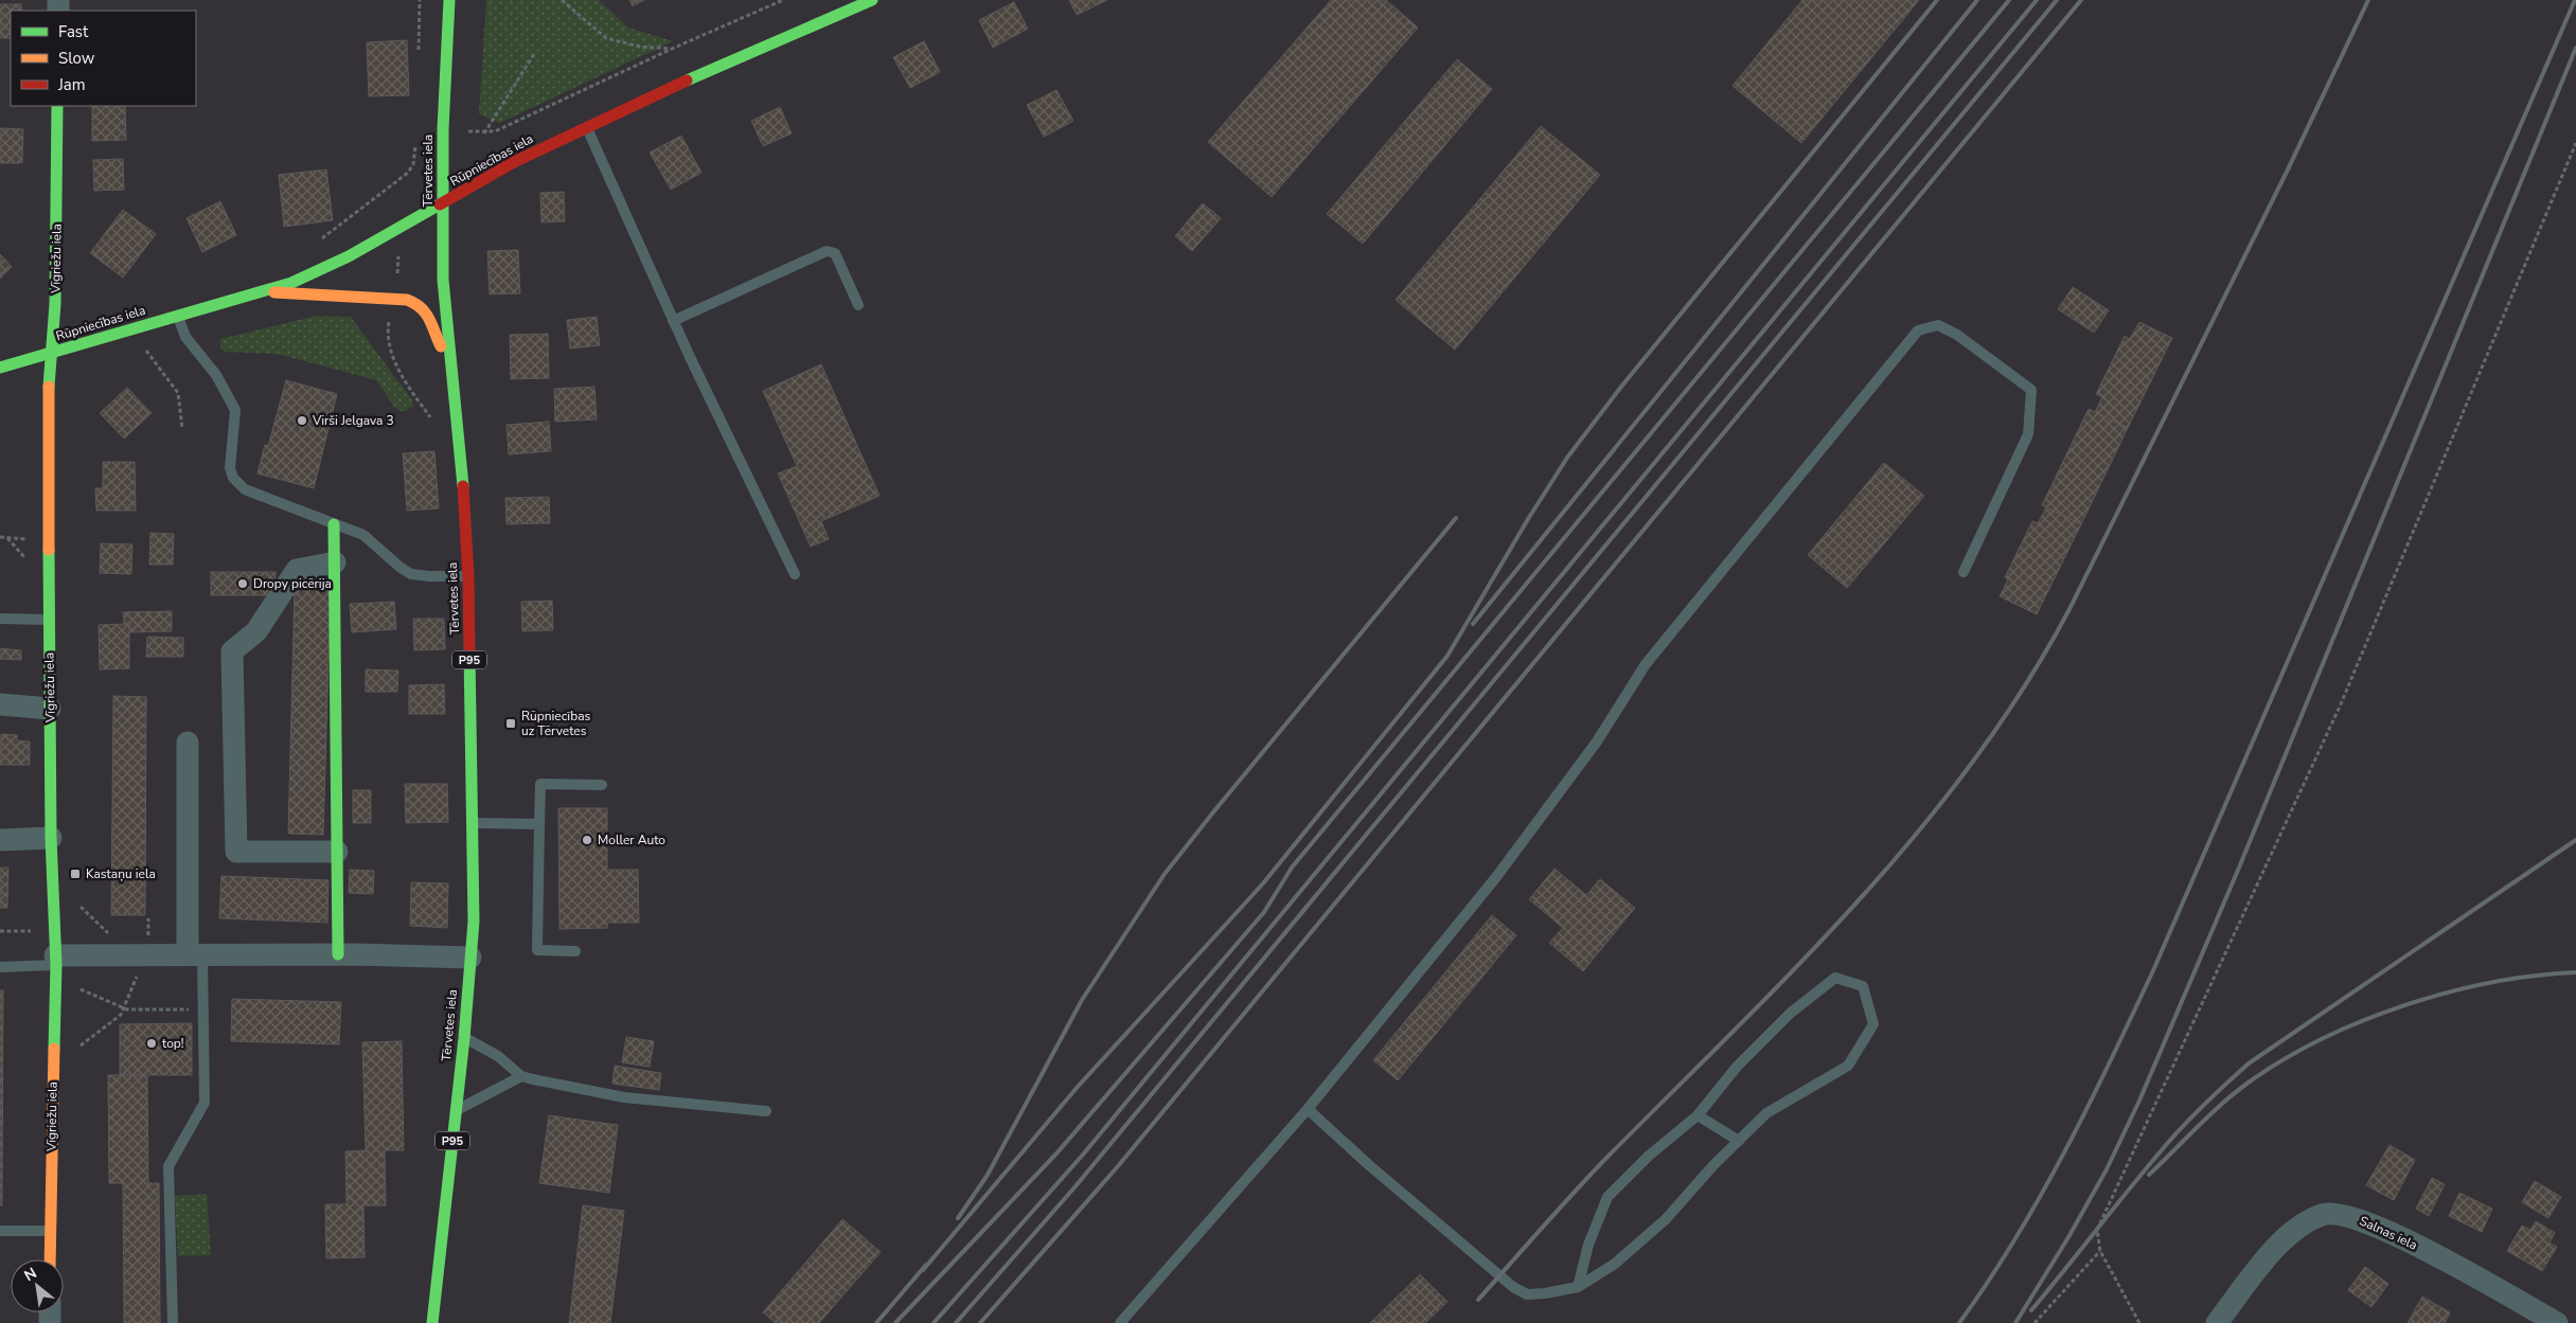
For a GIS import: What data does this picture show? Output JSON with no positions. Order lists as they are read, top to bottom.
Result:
{
  "streets": {
    "main road": [
      "Rūpniecības iela",
      "Tērvetes iela",
      "Vīgriežu iela",
      "P95"
    ],
    "street": ["Salnas iela"]
  },
  "crossings": [
    ["Rūpniecības iela", "Tērvetes iela"],
    ["Rūpniecības iela", "Vīgriežu iela"]
  ],
  "places": {
    "other": [
      "Virši Jelgava 3",
      "Dropy picērija",
      "Moller Auto",
      "top!"
    ],
    "transit": ["Rūpniecības uz Tērvetes", "Kastaņu iela"]
  },
  "legend": ["Fast", "Slow", "Jam"],
  "north": "top left"
}
